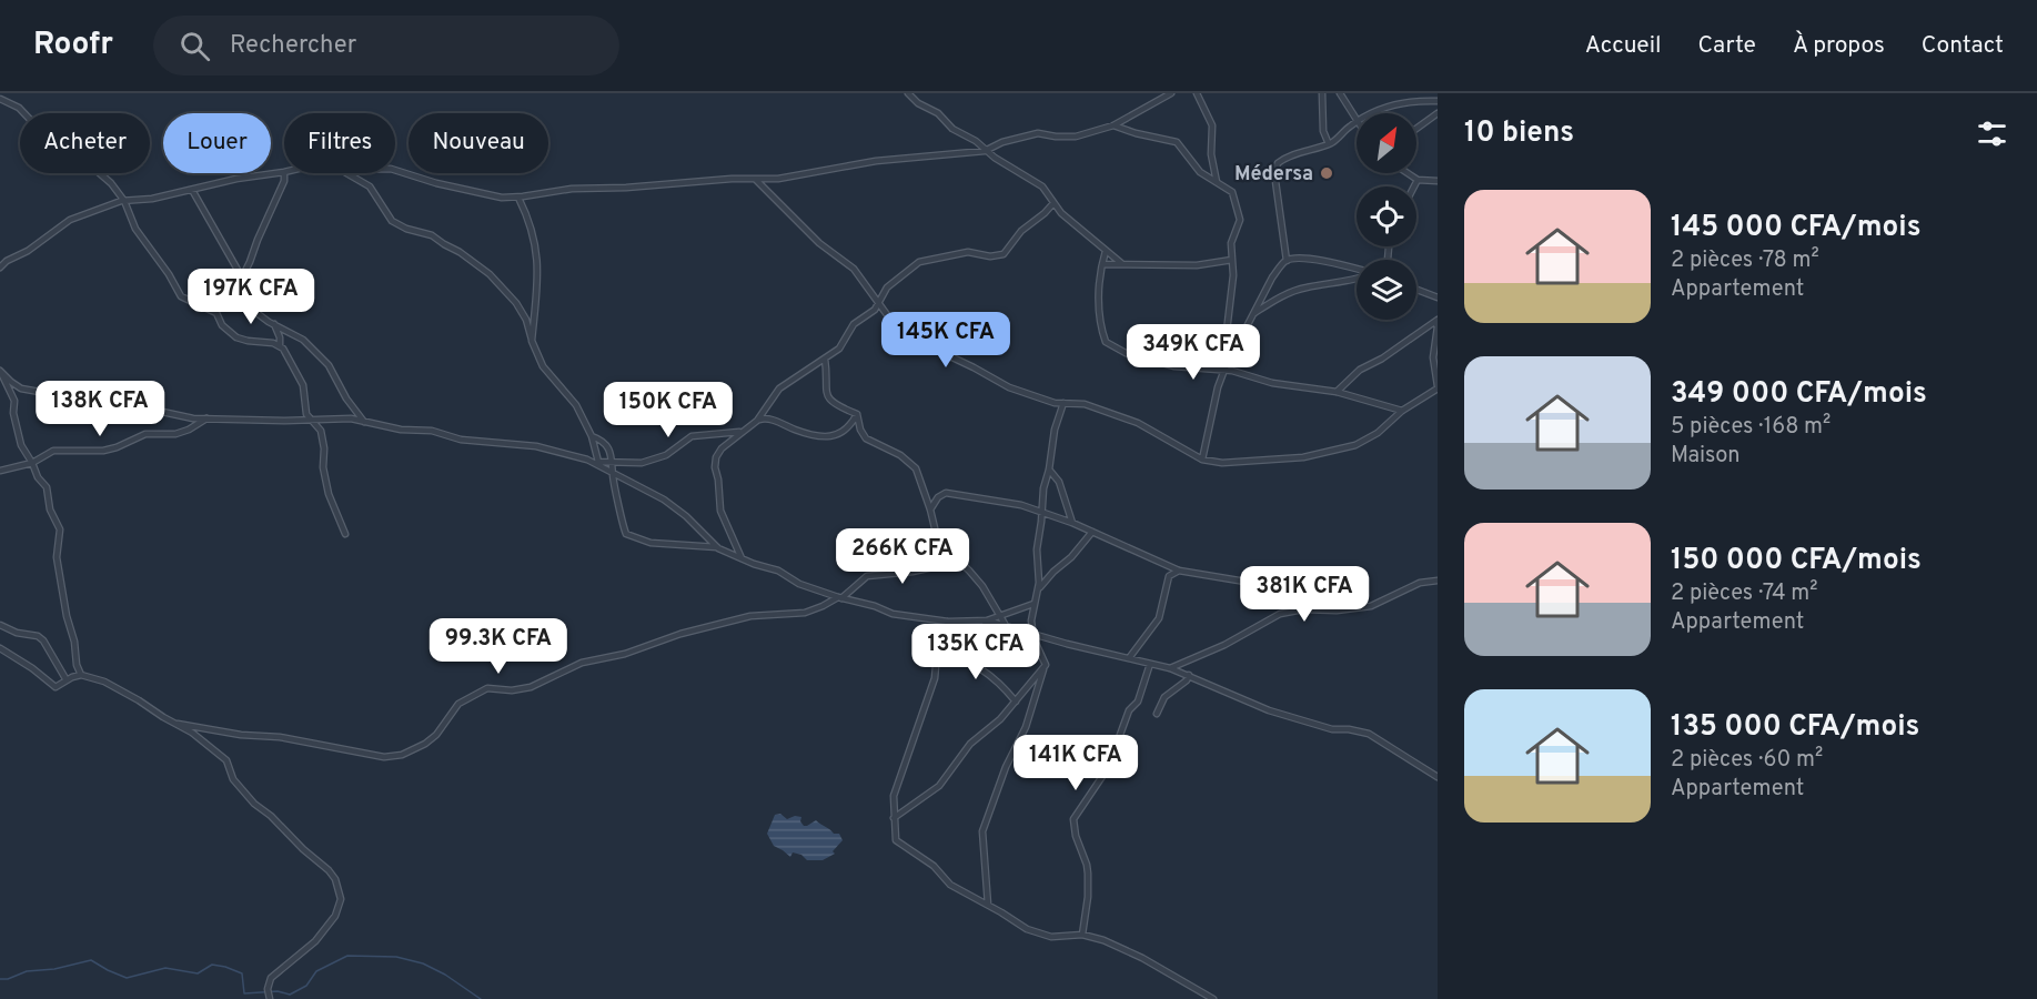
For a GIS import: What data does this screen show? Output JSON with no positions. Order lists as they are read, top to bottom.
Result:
{
  "places": ["Médersa"],
  "north": "top right",
  "page": {
    "header": "Roofr",
    "search": "Rechercher",
    "nav": [
      "Accueil",
      "Carte",
      "À propos",
      "Contact"
    ],
    "heading": "10 biens",
    "chip": [
      "Acheter",
      "Louer",
      "Filtres",
      "Nouveau"
    ],
    "list": [
      {
        "name": "145 000 CFA/mois",
        "note": "2 pièces · 78 m² · Appartement"
      },
      {
        "name": "349 000 CFA/mois",
        "note": "5 pièces · 168 m² · Maison"
      },
      {
        "name": "150 000 CFA/mois",
        "note": "2 pièces · 74 m² · Appartement"
      },
      {
        "name": "135 000 CFA/mois",
        "note": "2 pièces · 60 m² · Appartement"
      }
    ],
    "price": [
      "197K CFA",
      "145K CFA",
      "349K CFA",
      "138K CFA",
      "150K CFA",
      "266K CFA",
      "381K CFA",
      "99.3K CFA",
      "135K CFA",
      "141K CFA"
    ]
  }
}
